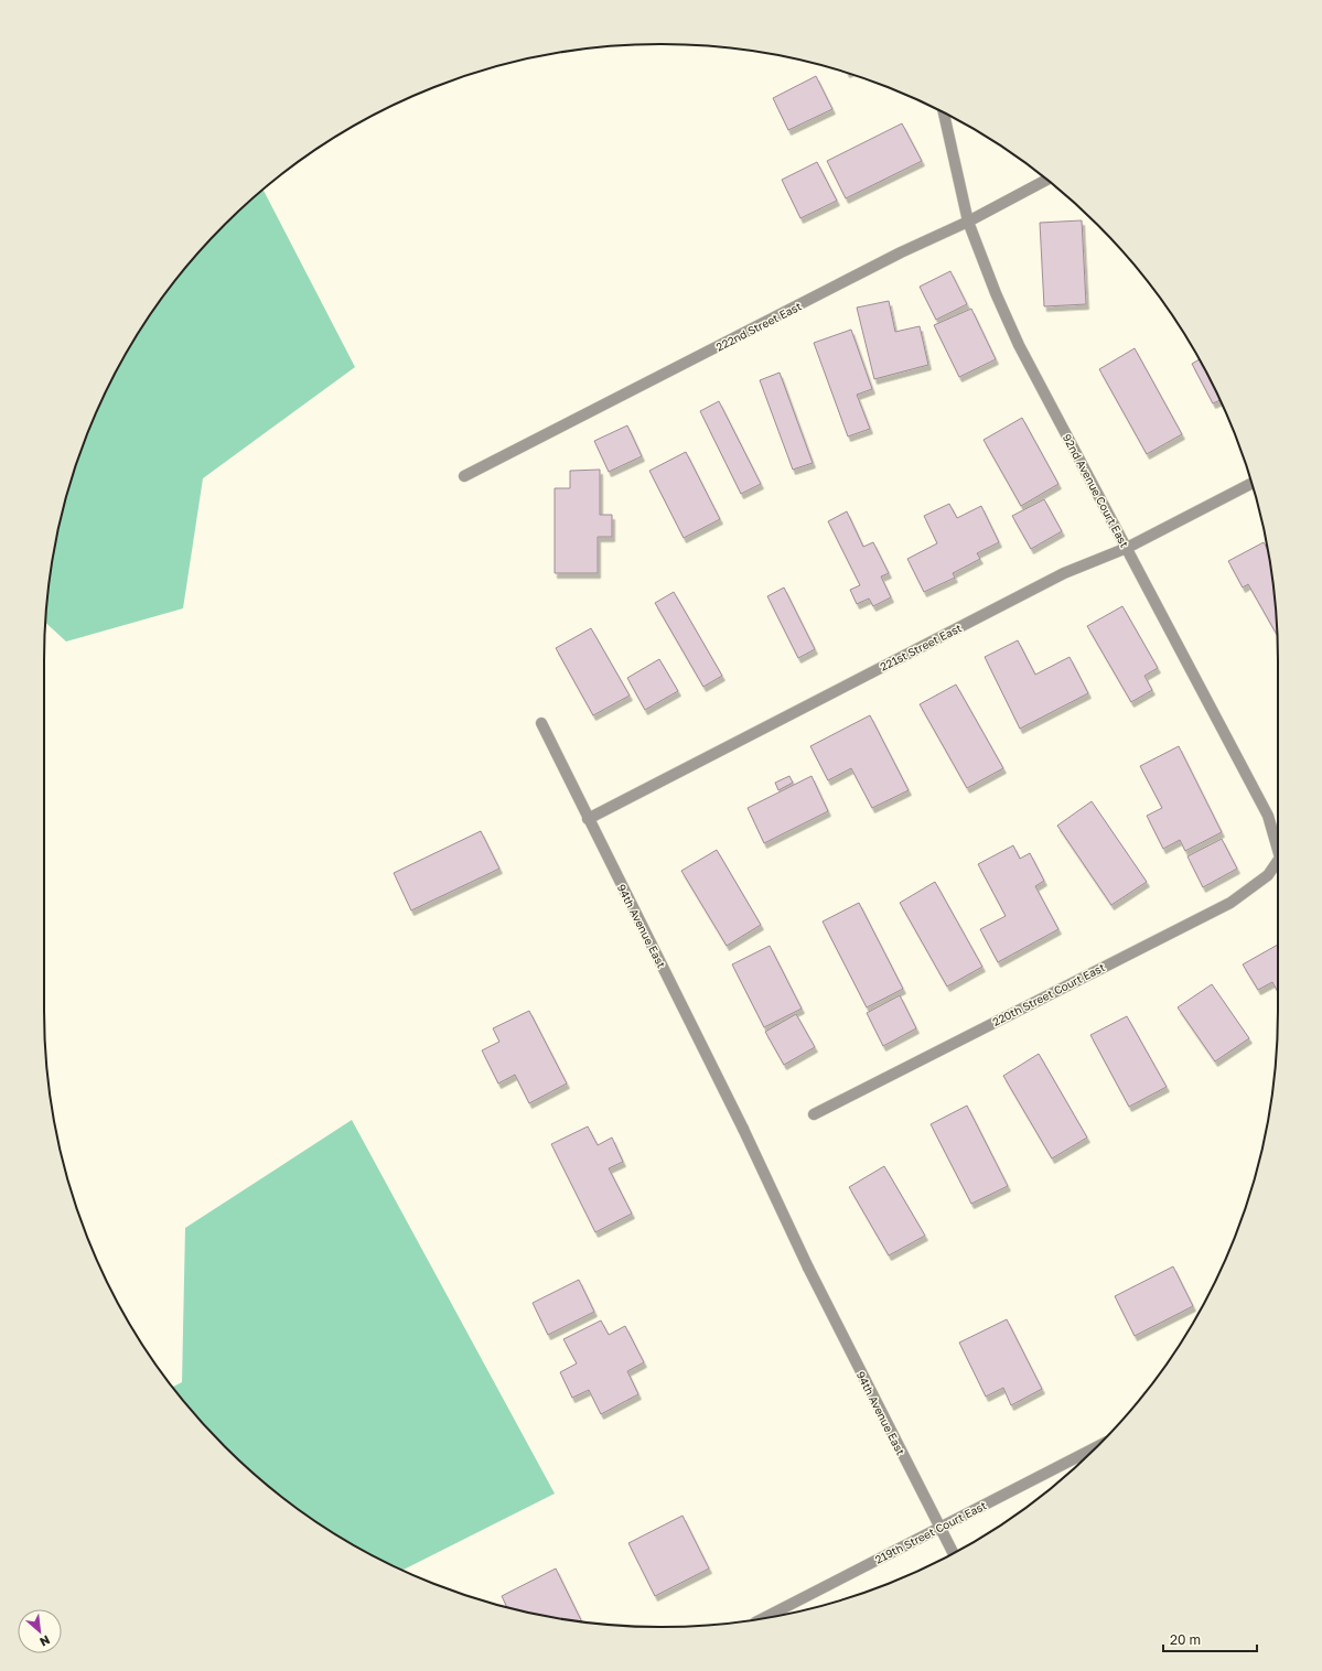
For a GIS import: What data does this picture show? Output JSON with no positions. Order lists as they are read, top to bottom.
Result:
{
  "streets": {
    "street": [
      "222nd Street East",
      "92nd Avenue Court East",
      "221st Street East",
      "94th Avenue East",
      "220th Street Court East",
      "219th Street Court East"
    ]
  },
  "crossings": [
    ["222nd Street East", "92nd Avenue Court East"],
    ["92nd Avenue Court East", "221st Street East"],
    ["221st Street East", "94th Avenue East"],
    ["94th Avenue East", "219th Street Court East"]
  ],
  "scale_bar": "20 m",
  "north": "bottom right"
}
